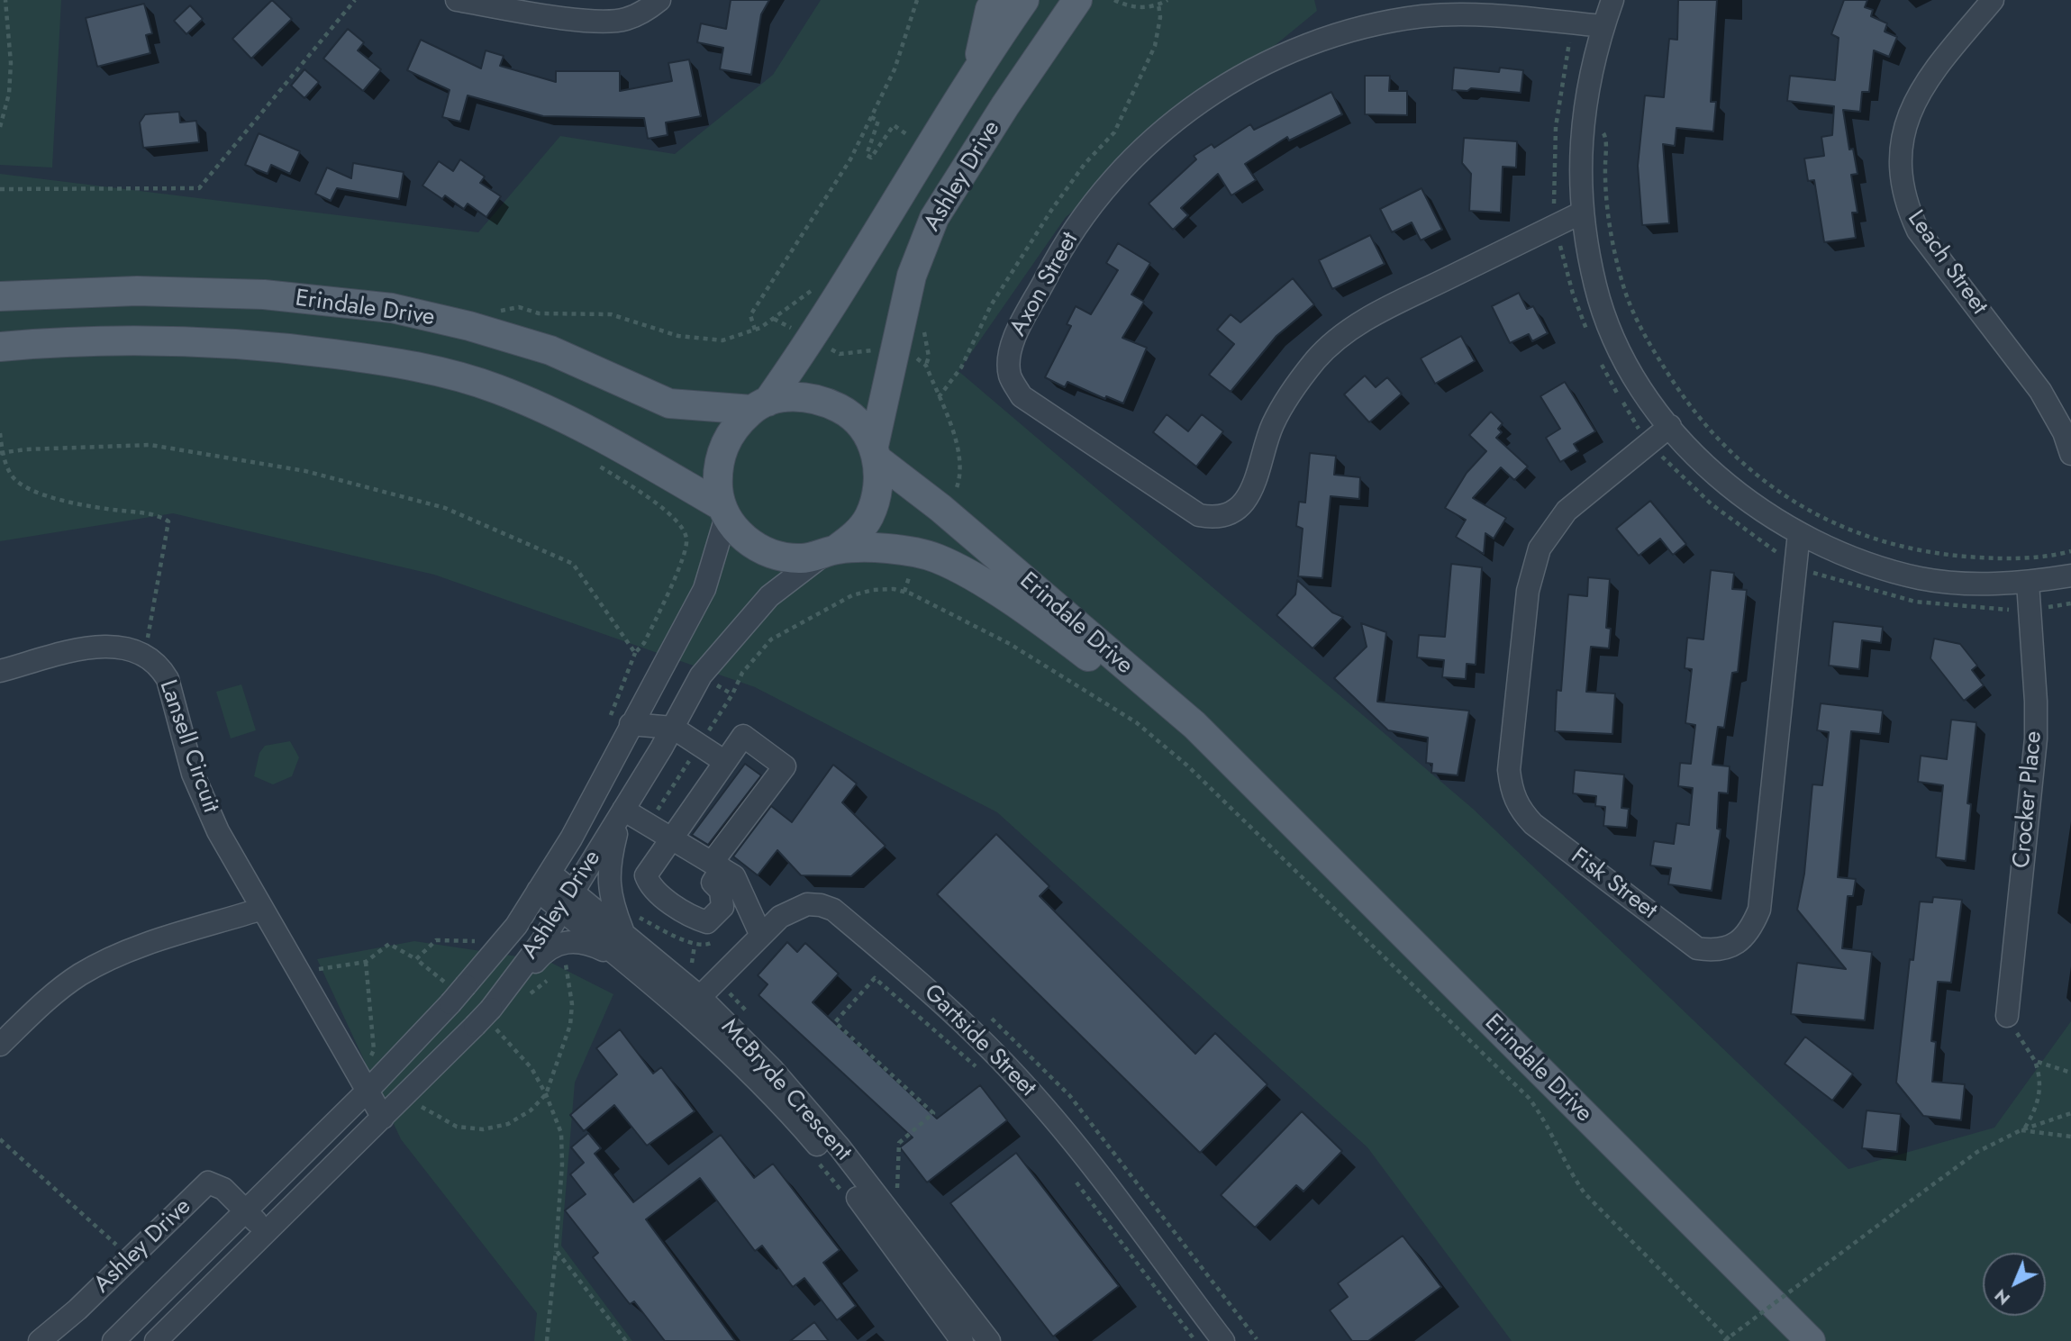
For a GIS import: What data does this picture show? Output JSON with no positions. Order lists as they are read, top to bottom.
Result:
{
  "streets": {
    "main road": ["Ashley Drive", "Erindale Drive"],
    "street": [
      "Leach Street",
      "Axon Street",
      "Lansell Circuit",
      "Crocker Place",
      "Fisk Street",
      "Gartside Street",
      "McBryde Crescent"
    ]
  },
  "crossings": [
    ["Ashley Drive", "Erindale Drive"],
    ["Ashley Drive", "Lansell Circuit"],
    ["Ashley Drive", "McBryde Crescent"],
    ["Gartside Street", "McBryde Crescent"]
  ],
  "north": "bottom left"
}
